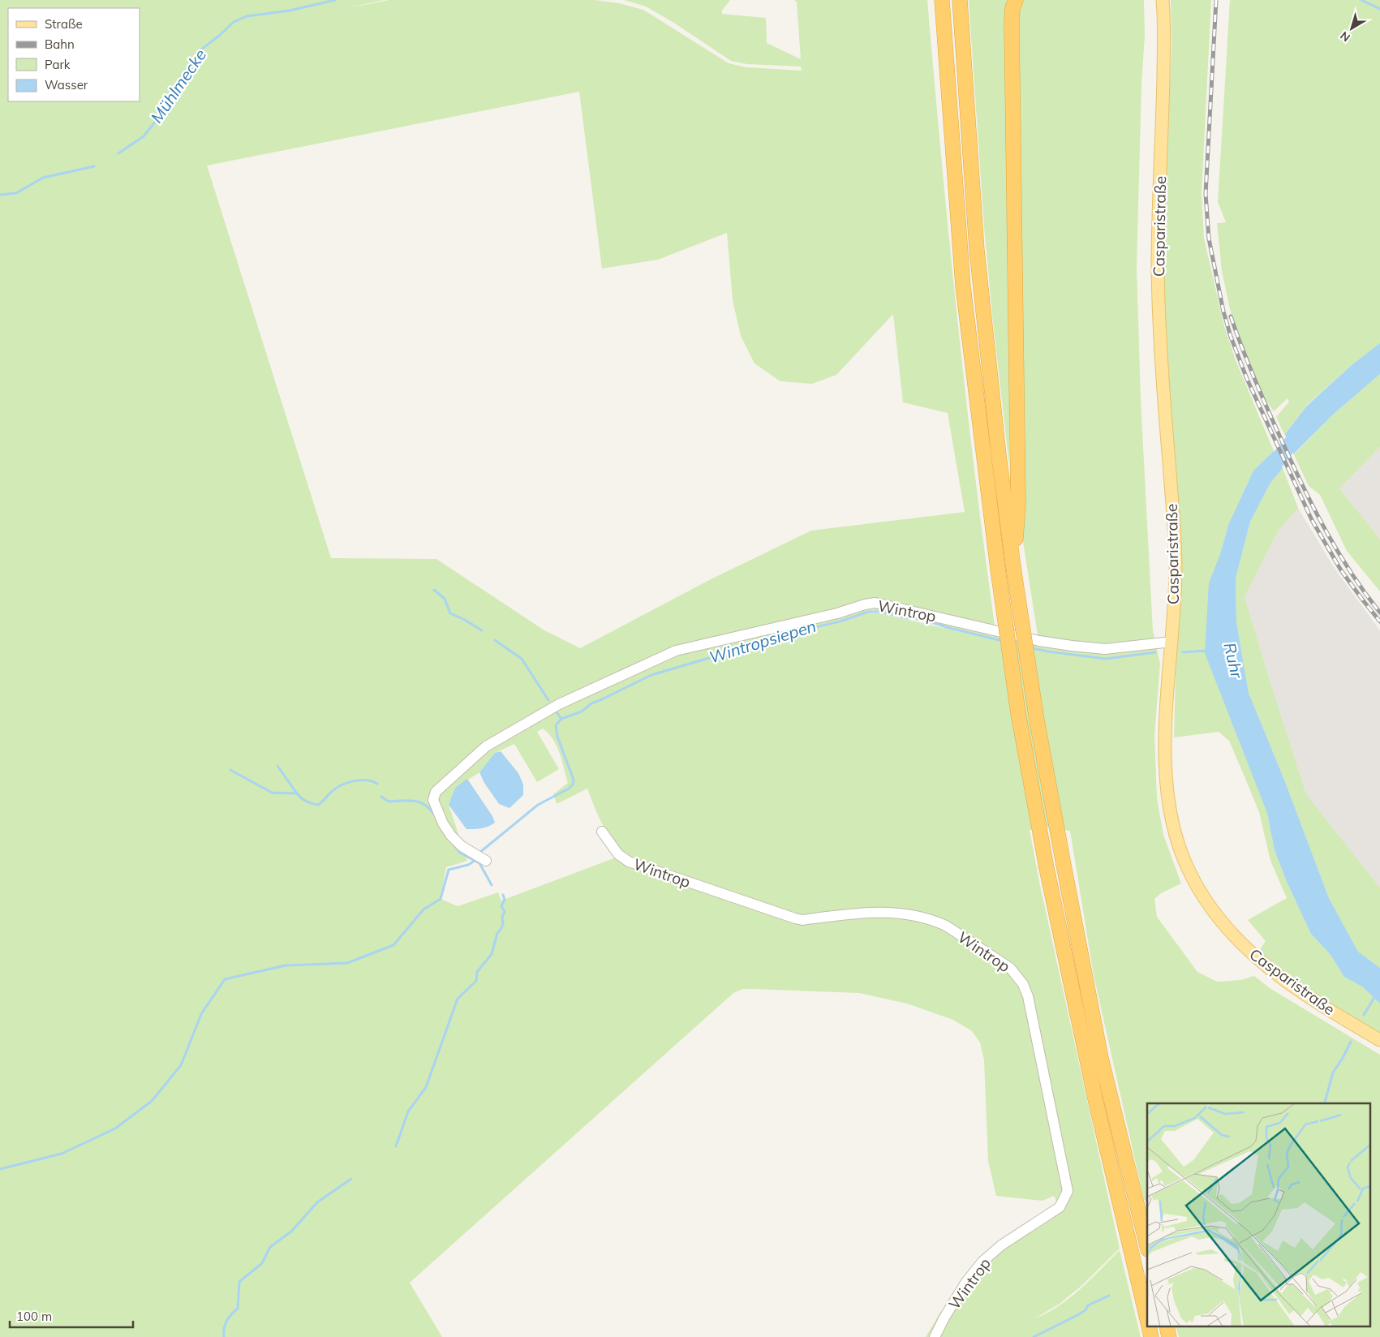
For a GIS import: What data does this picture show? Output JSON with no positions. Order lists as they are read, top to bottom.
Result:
{
  "streets": {
    "main road": ["Casparistraße"],
    "street": ["Wintrop"]
  },
  "crossings": [
    ["Casparistraße", "Wintrop"]
  ],
  "water": ["Mühlmecke", "Wintropsiepen", "Ruhr"],
  "legend": [
    "Straße",
    "Bahn",
    "Park",
    "Wasser"
  ],
  "scale_bar": "100 m",
  "north": "bottom left"
}
